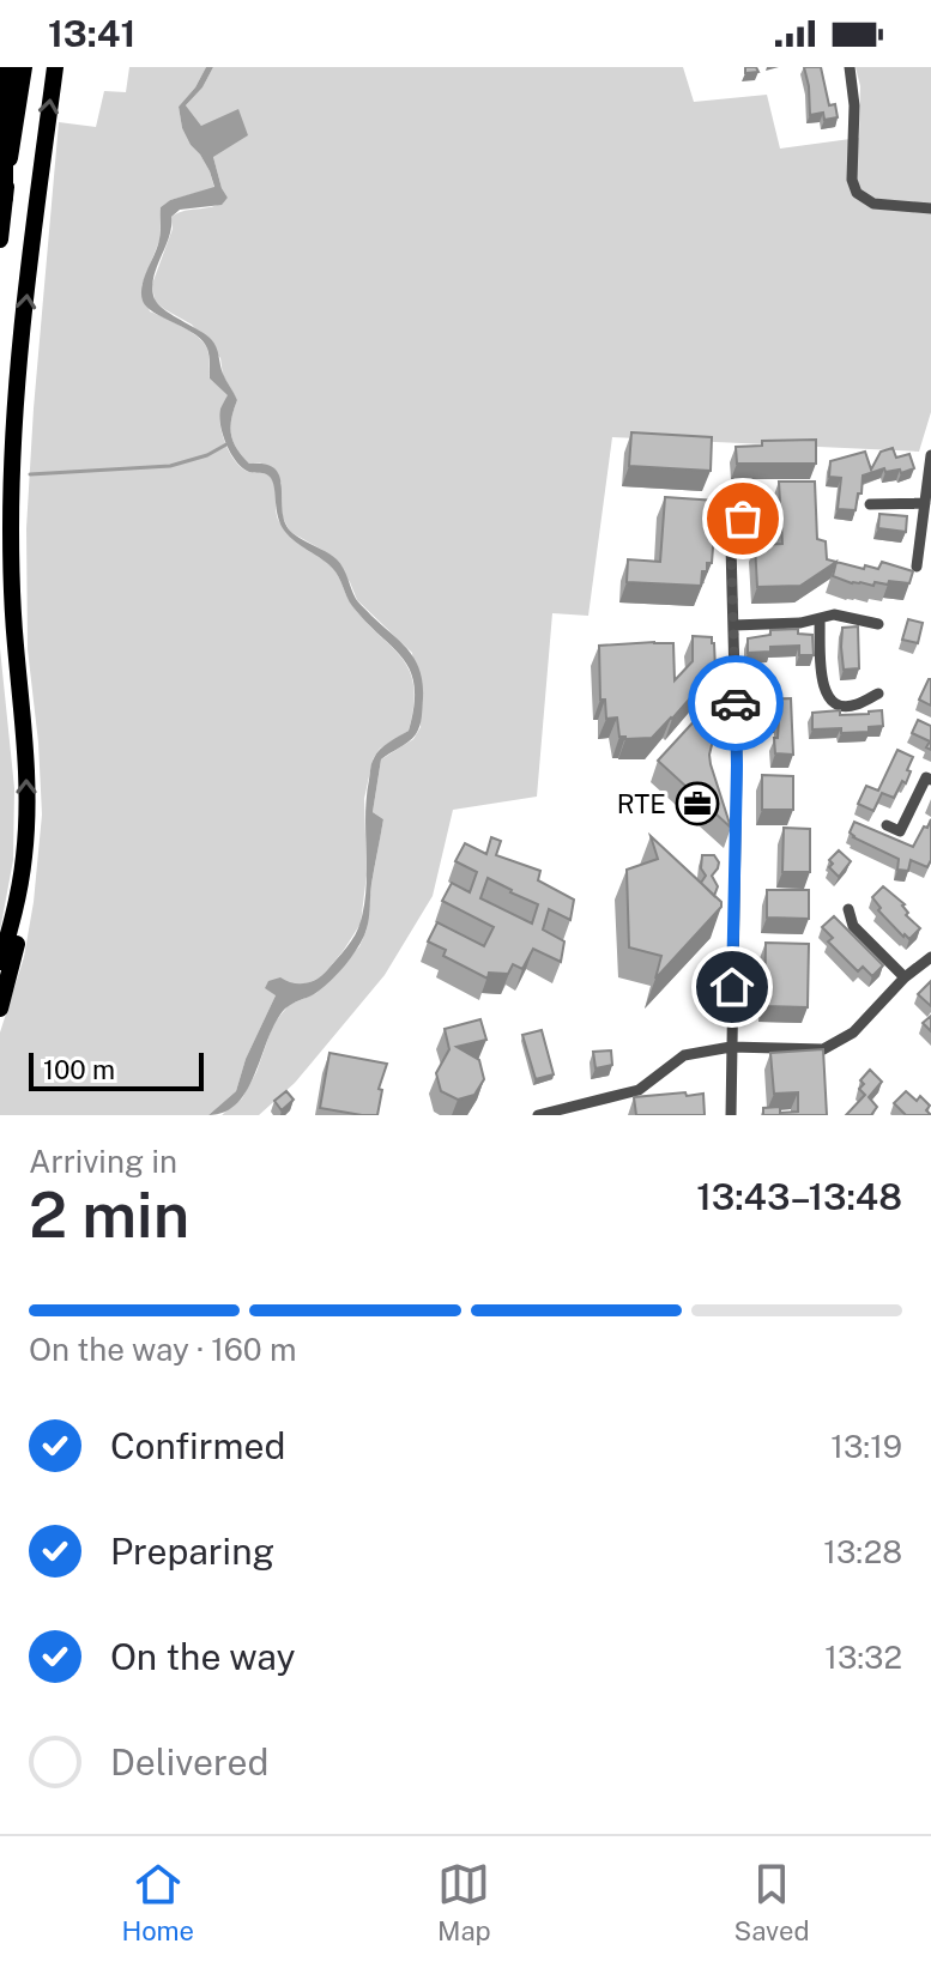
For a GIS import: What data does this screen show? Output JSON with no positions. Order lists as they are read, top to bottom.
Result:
{
  "places": {
    "office": ["RTE"]
  },
  "scale_bar": "100 m",
  "page": {
    "status": "13:41",
    "scale": "100 m",
    "heading": ["2 min", "Arriving in", "13:43–13:48"],
    "bar": "On the way · 160 m",
    "list": [
      ["Confirmed", "13:19"],
      ["Preparing", "13:28"],
      ["On the way", "13:32"],
      "Delivered"
    ],
    "tabs": ["Home", "Map", "Saved"]
  }
}
